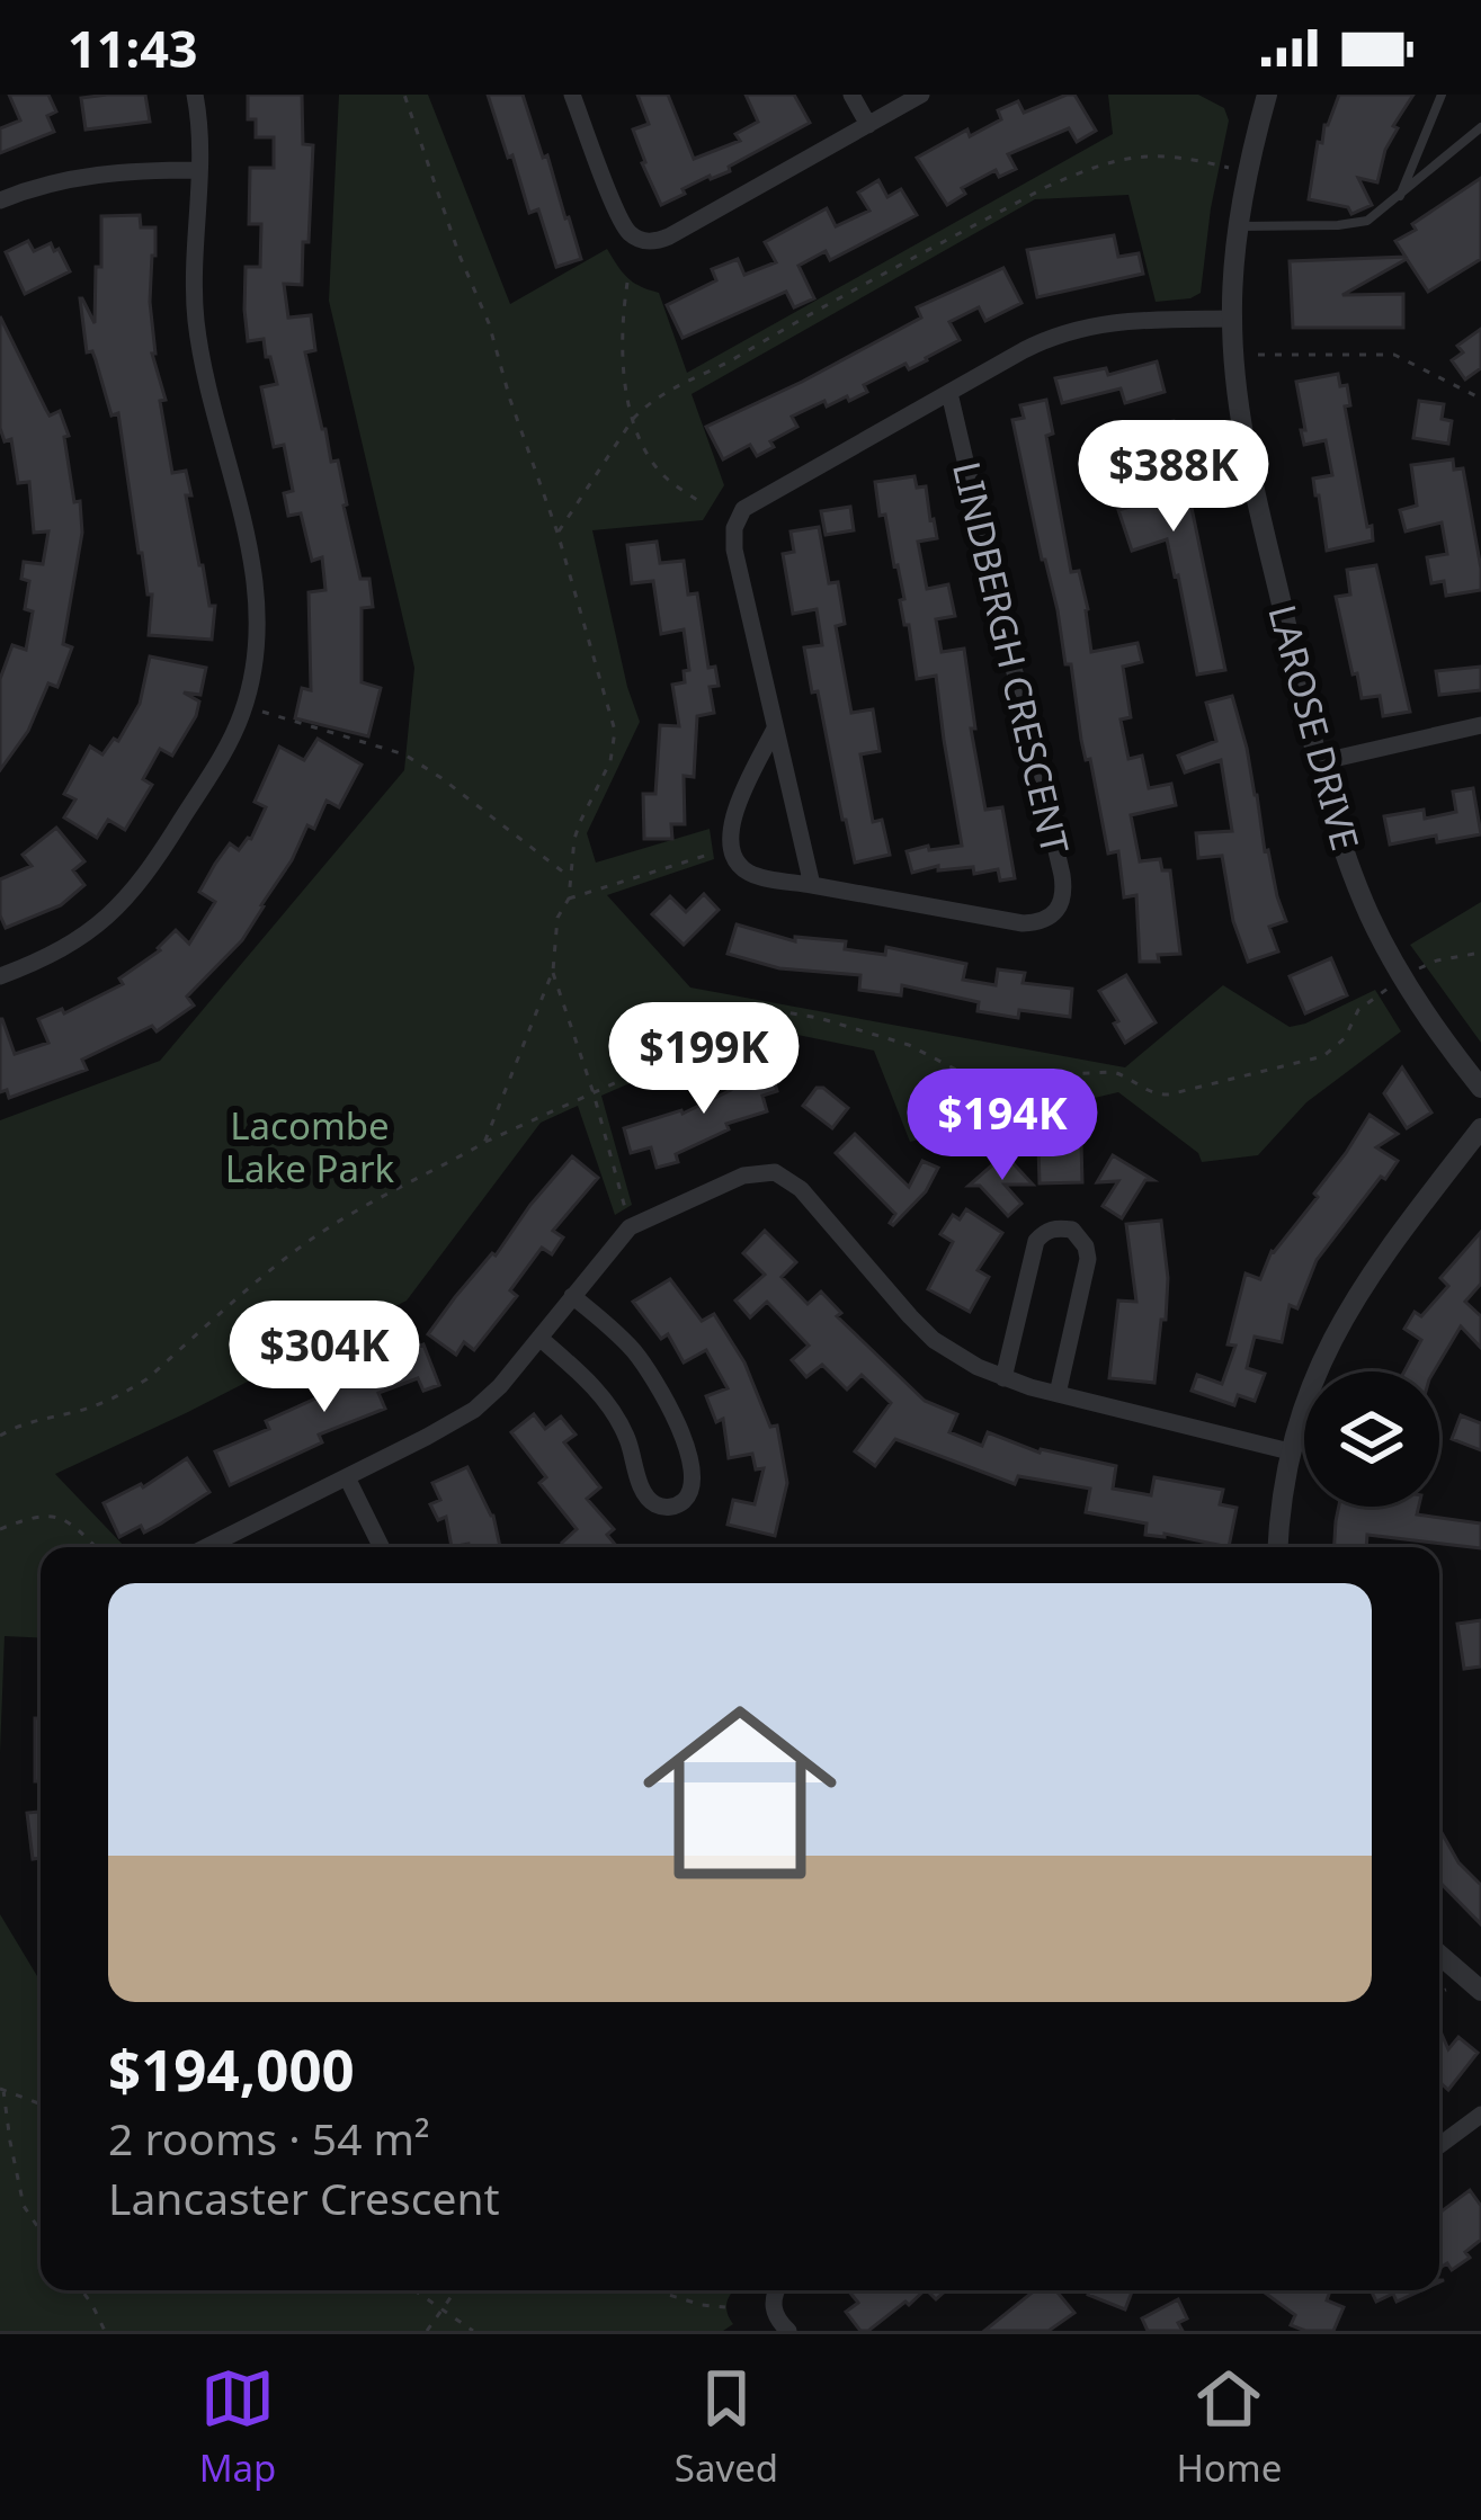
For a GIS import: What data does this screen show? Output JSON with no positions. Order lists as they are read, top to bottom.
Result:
{
  "streets": {
    "street": ["LINDBERGH CRESCENT", "LAROSE DRIVE"]
  },
  "parks": ["Lacombe Lake Park"],
  "page": {
    "status": "11:43",
    "price": [
      "$388K",
      "$199K",
      "$194K",
      "$304K"
    ],
    "list": [
      {
        "name": "$194,000",
        "note": "2 rooms · 54 m² · Lancaster Crescent"
      }
    ],
    "tabs": ["Map", "Saved", "Home"]
  }
}
